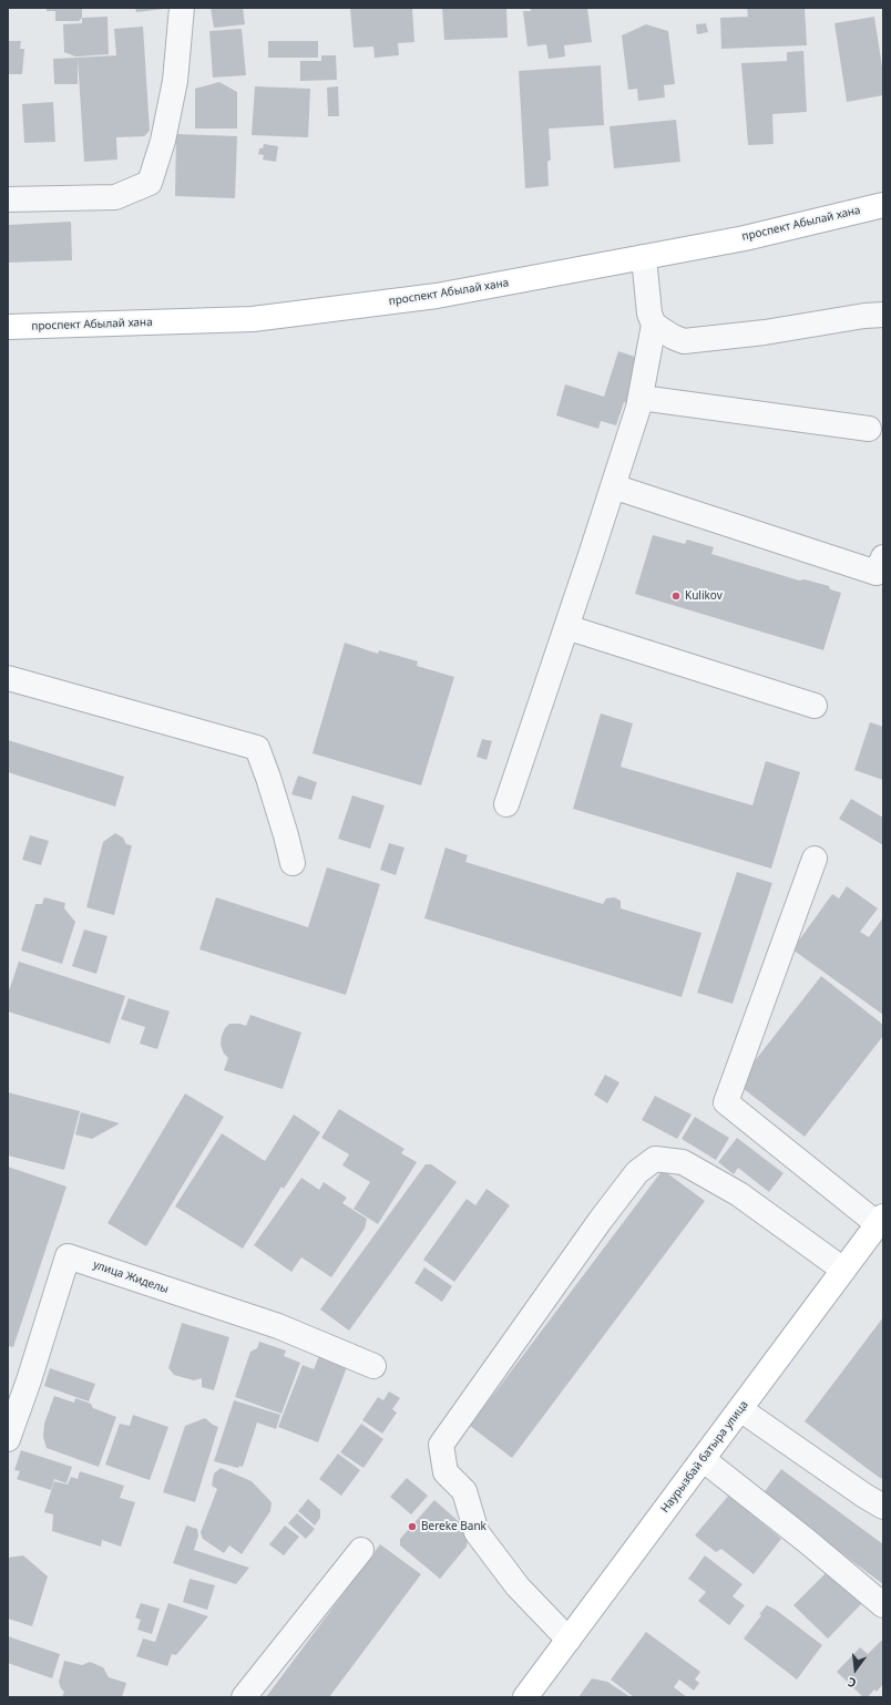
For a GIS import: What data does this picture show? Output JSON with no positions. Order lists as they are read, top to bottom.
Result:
{
  "streets": {
    "main road": ["проспект Абылай хана", "Наурызбай батыра улица"],
    "street": ["улица Жиделы"]
  },
  "places": ["Kulikov", "Bereke Bank"],
  "north": "bottom"
}
